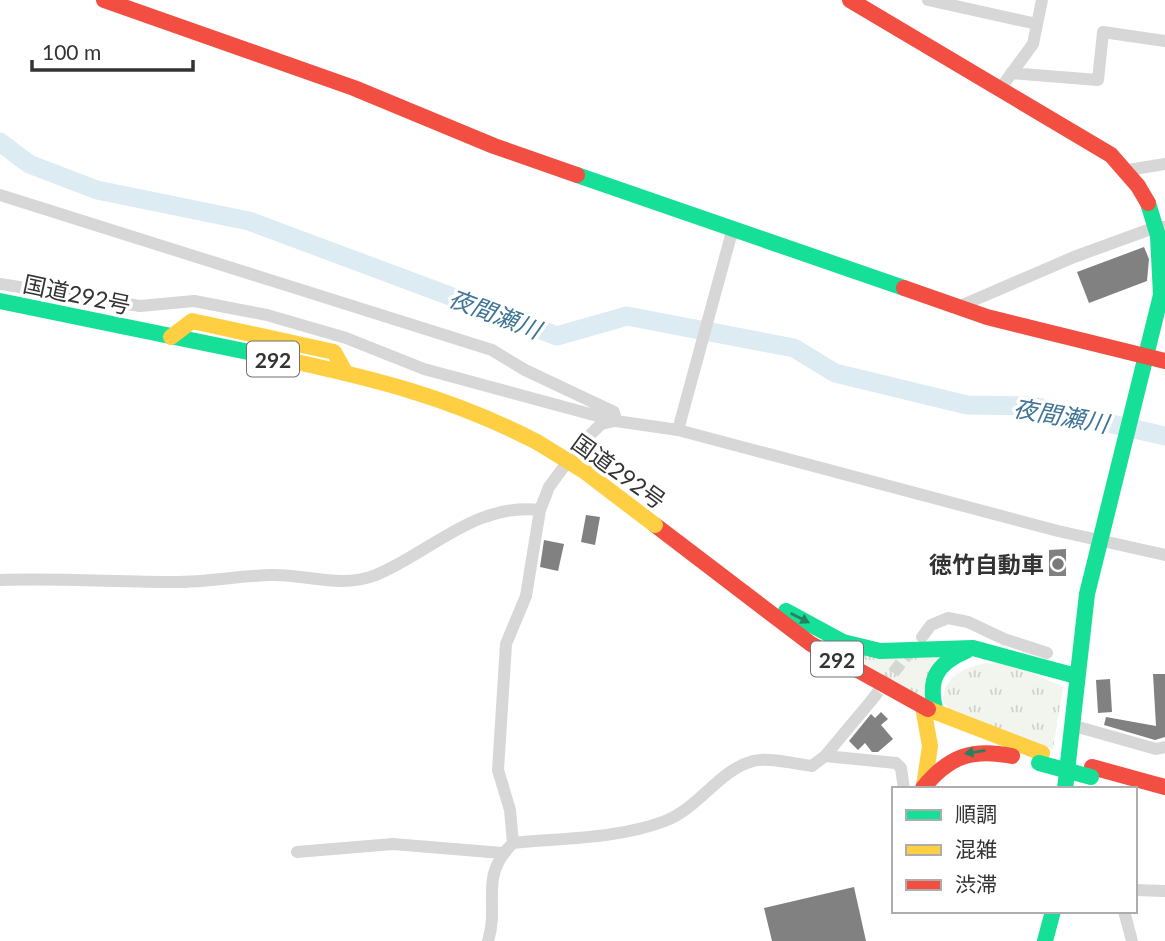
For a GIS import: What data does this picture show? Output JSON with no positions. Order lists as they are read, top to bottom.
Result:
{
  "streets": {
    "main road": ["国道292号", "292"]
  },
  "water": ["夜間瀬川"],
  "places": ["徳竹自動車"],
  "legend": ["順調", "混雑", "渋滞"],
  "scale_bar": "100 m"
}
